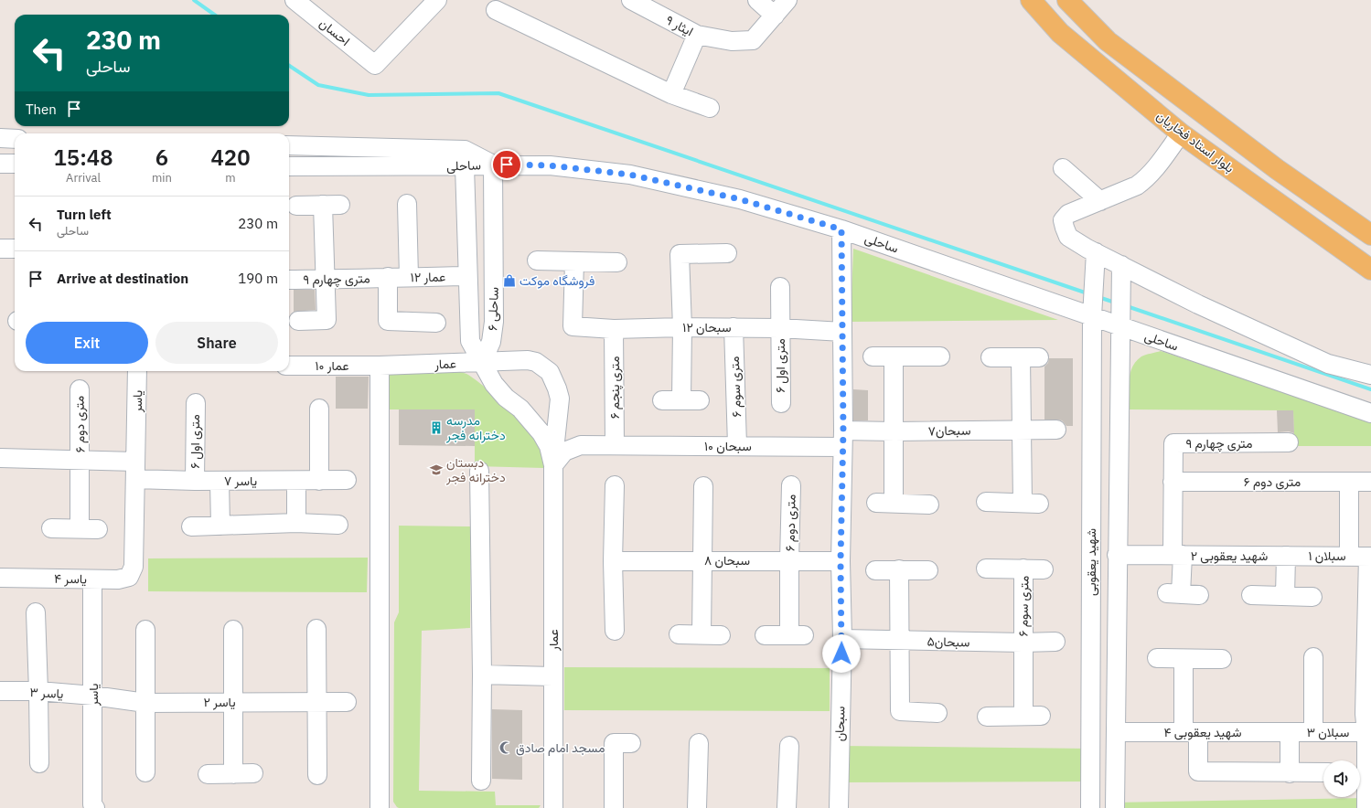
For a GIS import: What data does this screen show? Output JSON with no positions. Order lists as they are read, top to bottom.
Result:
{
  "streets": {
    "main road": ["بلوار استاد فخاریان"],
    "street": [
      "ایثار ۹",
      "احسان",
      "ساحلی",
      "عمار ۱۲",
      "۹ متری چهارم",
      "ساحلی ۶",
      "سبحان ۱۲",
      "عمار",
      "عمار ۱۰",
      "۶ متری اول",
      "۶ متری سوم",
      "۶ متری پنجم",
      "یاسر",
      "۶ متری دوم",
      "سبحان۷",
      "سبحان ۱۰",
      "یاسر ۷",
      "شهید یعقوبی ۲",
      "سبلان ۱",
      "سبحان ۸",
      "شهید یعقوبی",
      "یاسر ۴",
      "سبحان۵",
      "یاسر ۳",
      "یاسر ۲",
      "سبحان",
      "شهید یعقوبی ۴",
      "سبلان ۳"
    ]
  },
  "crossings": [
    ["ساحلی", "ساحلی ۶"],
    ["ساحلی", "شهید یعقوبی"],
    ["ساحلی", "سبحان"],
    ["عمار ۱۲", "۹ متری چهارم"],
    ["عمار ۱۲", "ساحلی ۶"],
    ["۹ متری چهارم", "۶ متری دوم"],
    ["۹ متری چهارم", "شهید یعقوبی ۲"],
    ["ساحلی ۶", "عمار"],
    ["سبحان ۱۲", "۶ متری اول"],
    ["سبحان ۱۲", "۶ متری سوم"],
    ["سبحان ۱۲", "۶ متری پنجم"],
    ["سبحان ۱۲", "سبحان"],
    ["عمار", "عمار ۱۰"],
    ["عمار", "سبحان ۱۰"],
    ["۶ متری اول", "یاسر ۷"],
    ["۶ متری سوم", "سبحان ۱۰"],
    ["۶ متری سوم", "سبحان۵"],
    ["۶ متری پنجم", "سبحان ۱۰"],
    ["یاسر", "یاسر ۷"],
    ["یاسر", "یاسر ۴"],
    ["یاسر", "یاسر ۳"],
    ["یاسر", "یاسر ۲"],
    ["۶ متری دوم", "سبحان ۸"],
    ["سبحان۷", "سبحان ۱۰"],
    ["سبحان۷", "سبحان"],
    ["سبحان ۱۰", "سبحان"],
    ["شهید یعقوبی ۲", "سبلان ۱"],
    ["شهید یعقوبی ۲", "شهید یعقوبی"],
    ["سبحان ۸", "سبحان"],
    ["شهید یعقوبی", "شهید یعقوبی ۴"],
    ["سبحان۵", "سبحان"],
    ["یاسر ۳", "یاسر ۲"],
    ["شهید یعقوبی ۴", "سبلان ۳"]
  ],
  "places": {
    "shop": ["فروشگاه موکت"],
    "building": ["مدرسه دخترانه فجر"],
    "school or university": ["دبستان دخترانه فجر"],
    "mosque": ["مسجد امام صادق"]
  },
  "page": {
    "turn": ["230 m", "ساحلی"],
    "then": "Then",
    "eta": [
      "15:48",
      "Arrival",
      "6",
      "min",
      "420",
      "m"
    ],
    "list": [
      {
        "name": "Turn left",
        "note": "ساحلی",
        "value": "230 m"
      },
      {
        "name": "Arrive at destination",
        "value": "190 m"
      }
    ],
    "buttons": ["Exit", "Share"]
  }
}
